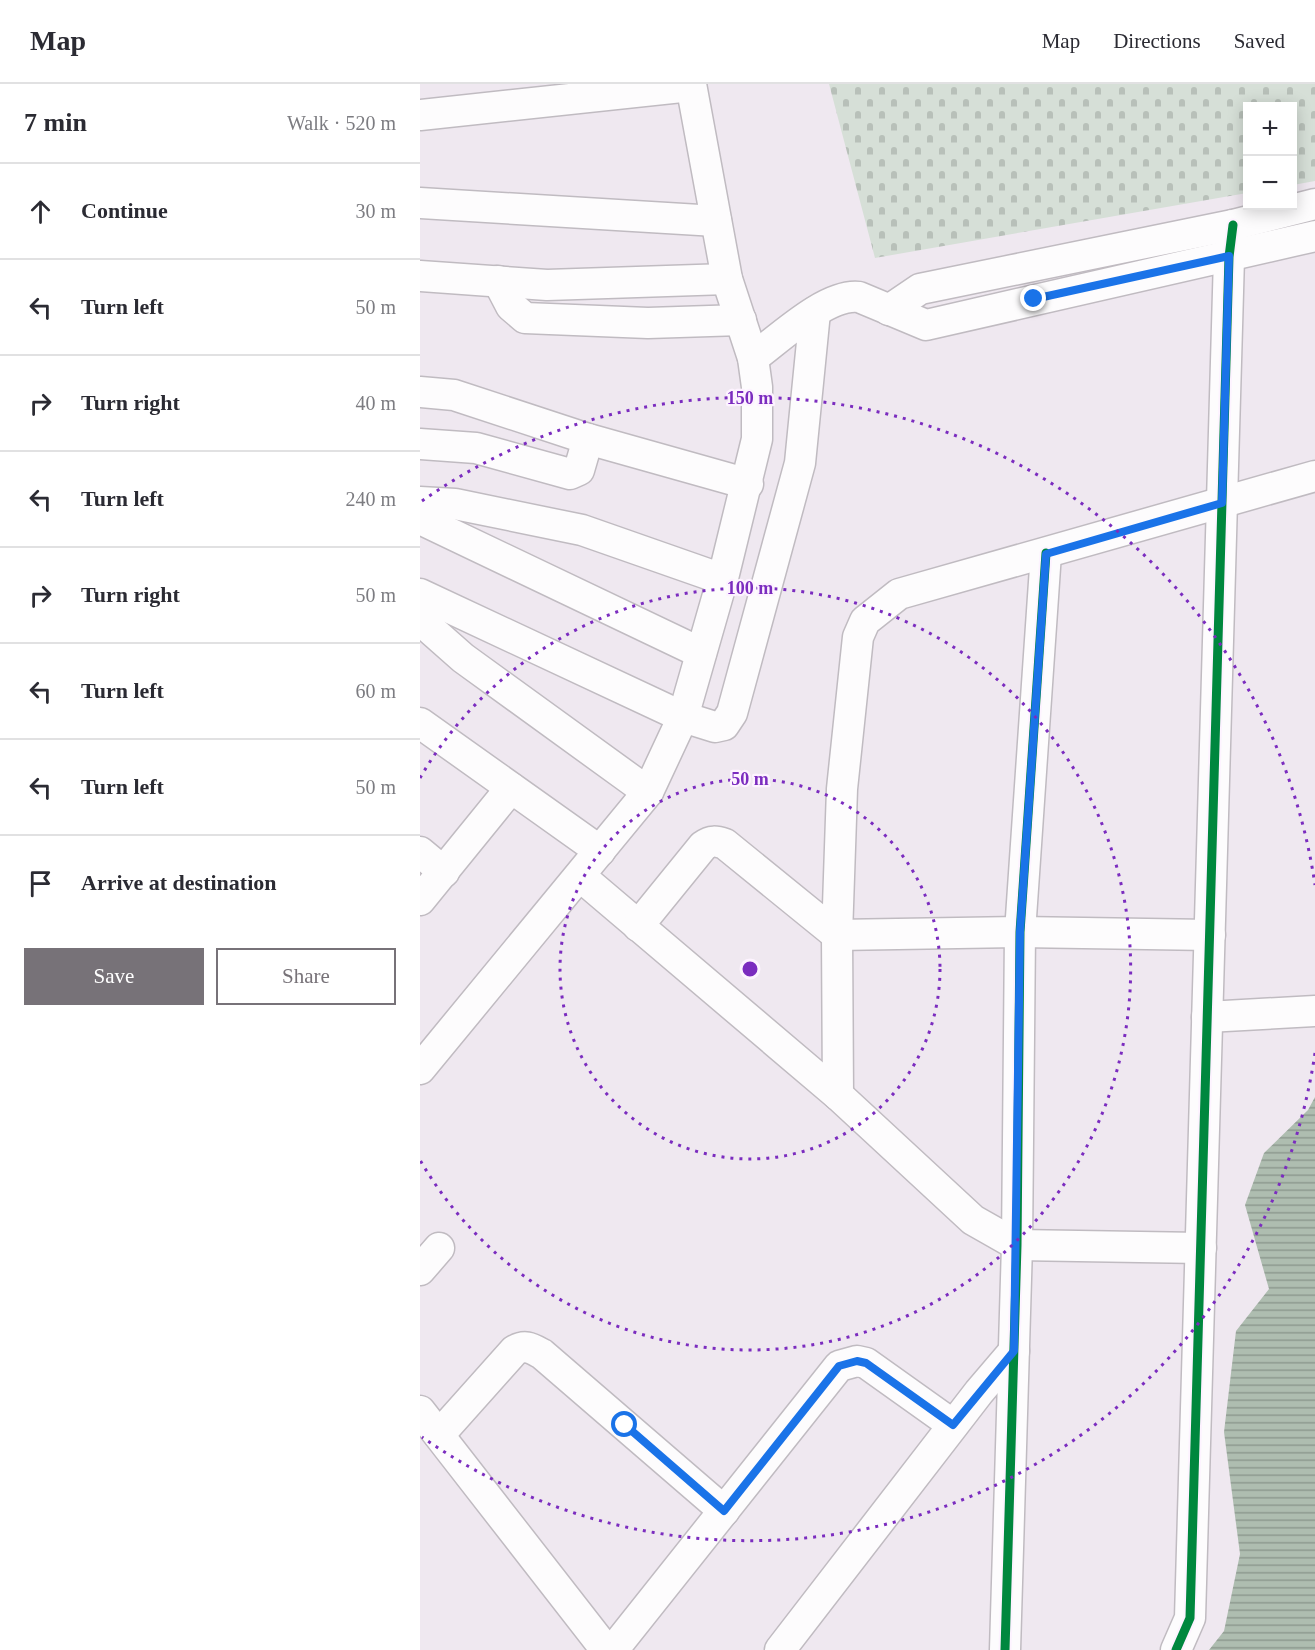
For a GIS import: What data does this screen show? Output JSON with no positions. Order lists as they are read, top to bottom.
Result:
{
  "page": {
    "header": "Map",
    "nav": ["Map", "Directions", "Saved"],
    "heading": ["7 min", "Walk · 520 m"],
    "map_buttons": ["+", "−"],
    "list": [
      ["Continue", "30 m"],
      ["Turn left", "50 m"],
      ["Turn right", "40 m"],
      ["Turn left", "240 m"],
      ["Turn right", "50 m"],
      ["Turn left", "60 m"],
      ["Turn left", "50 m"],
      "Arrive at destination"
    ],
    "buttons": ["Save", "Share"]
  },
  "rings": ["150 m", "100 m", "50 m"]
}
